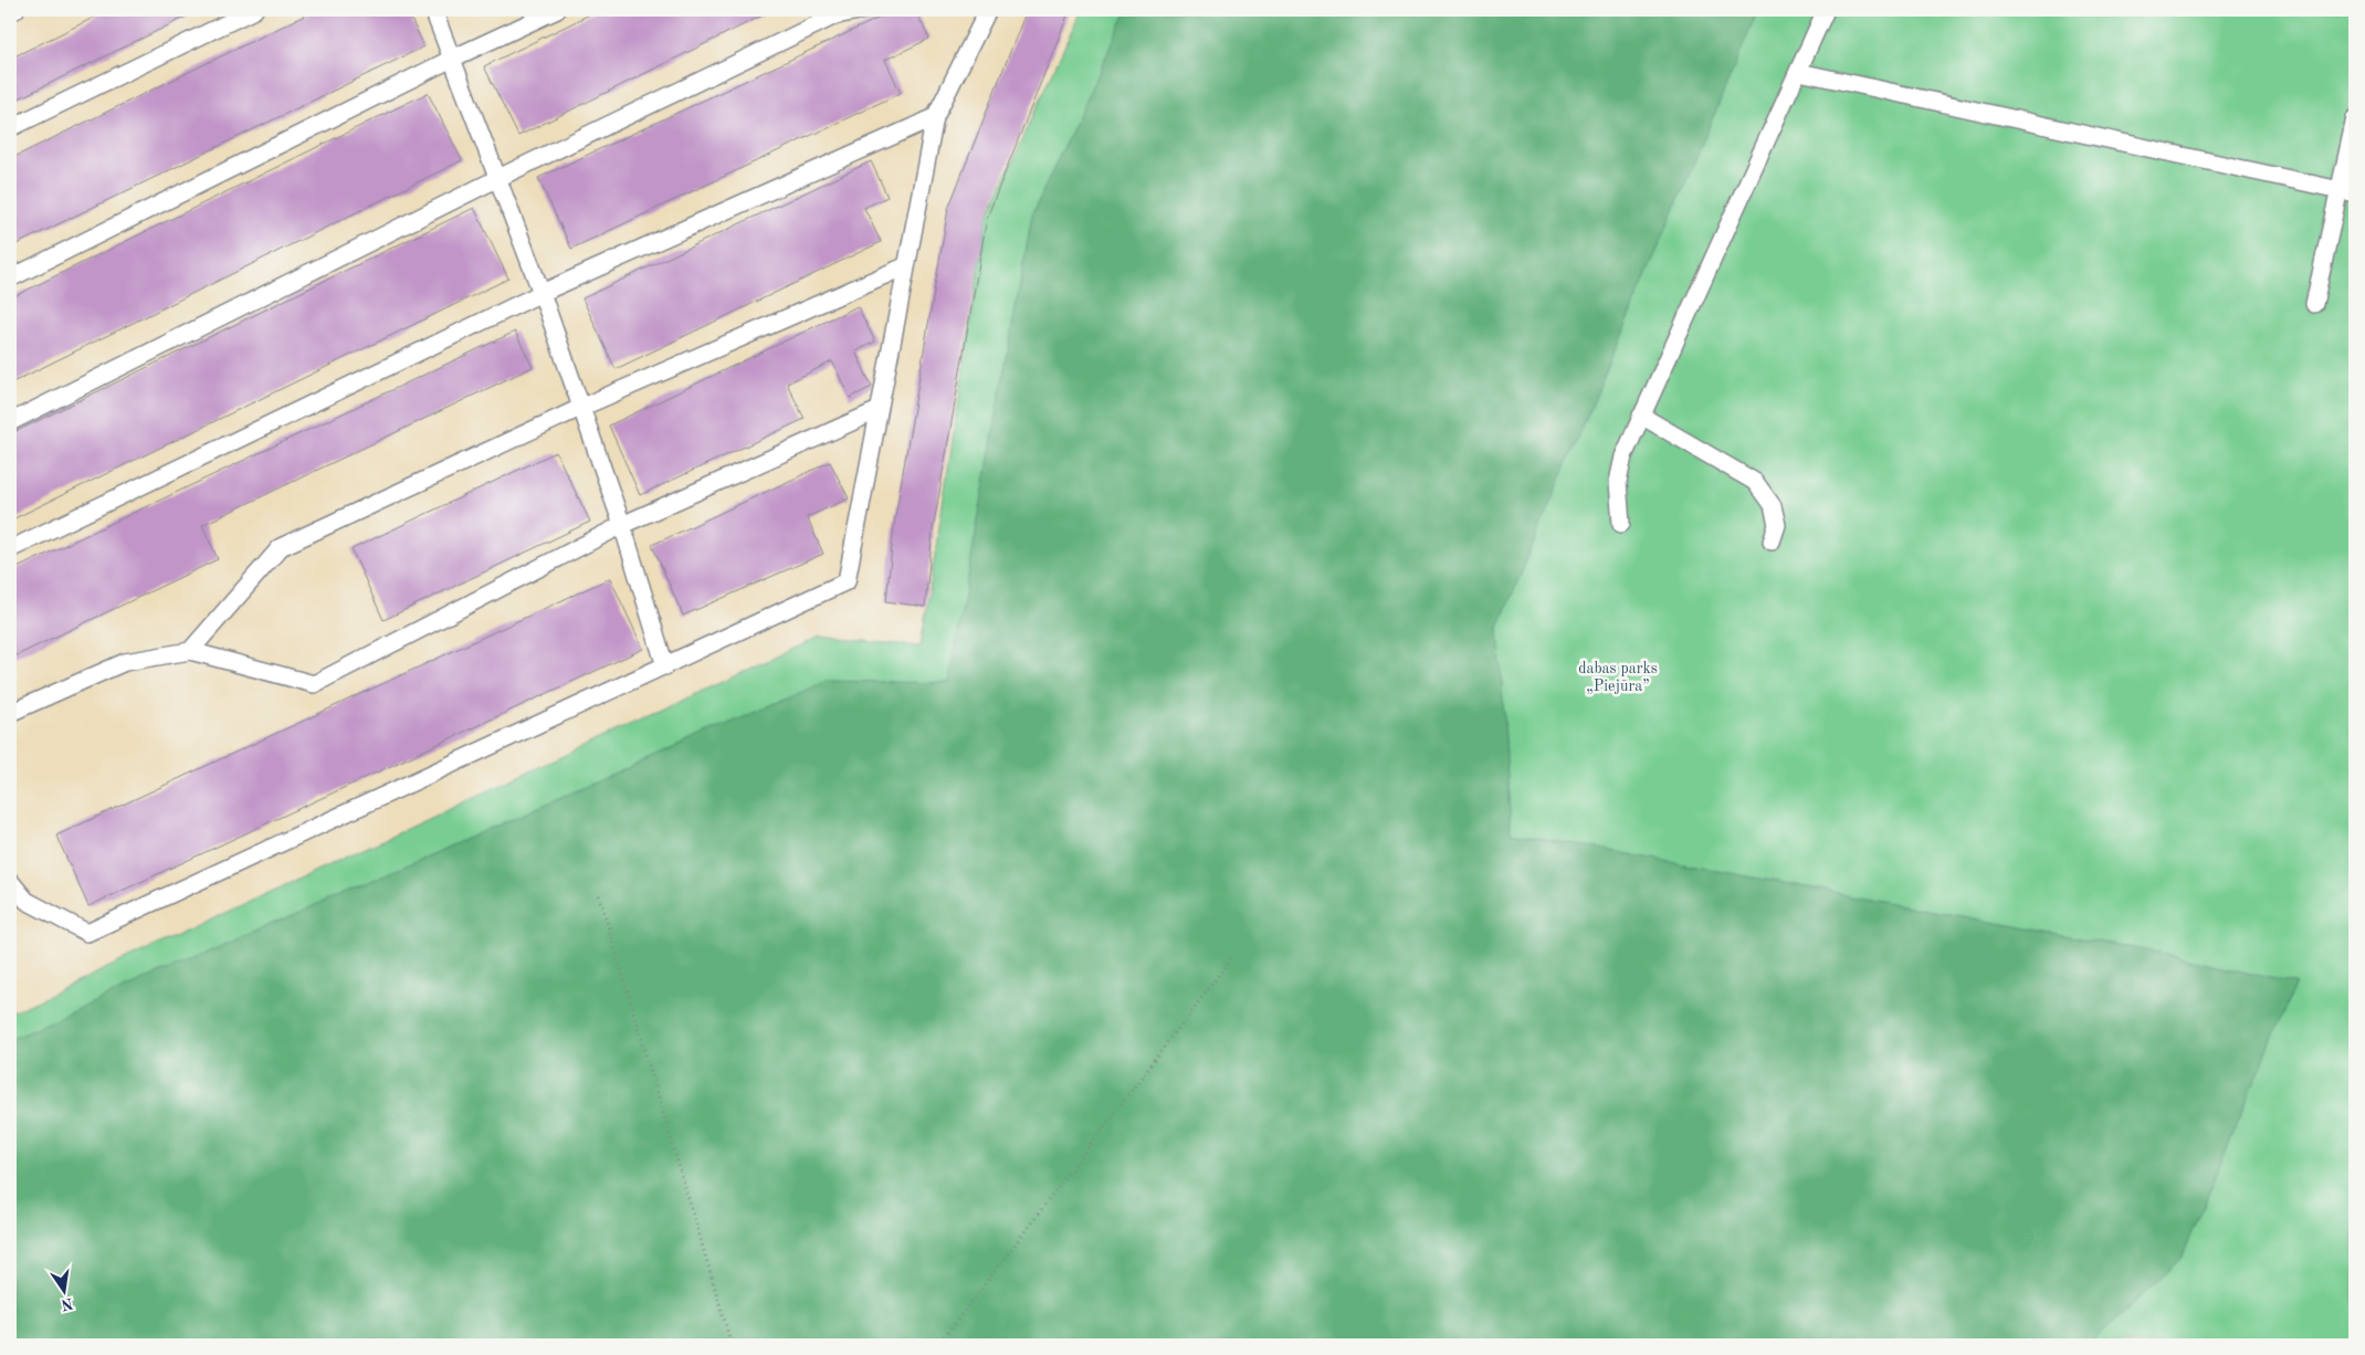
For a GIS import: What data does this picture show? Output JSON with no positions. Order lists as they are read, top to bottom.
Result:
{
  "parks": ["dabas parks „Piejūra”"],
  "north": "bottom"
}
